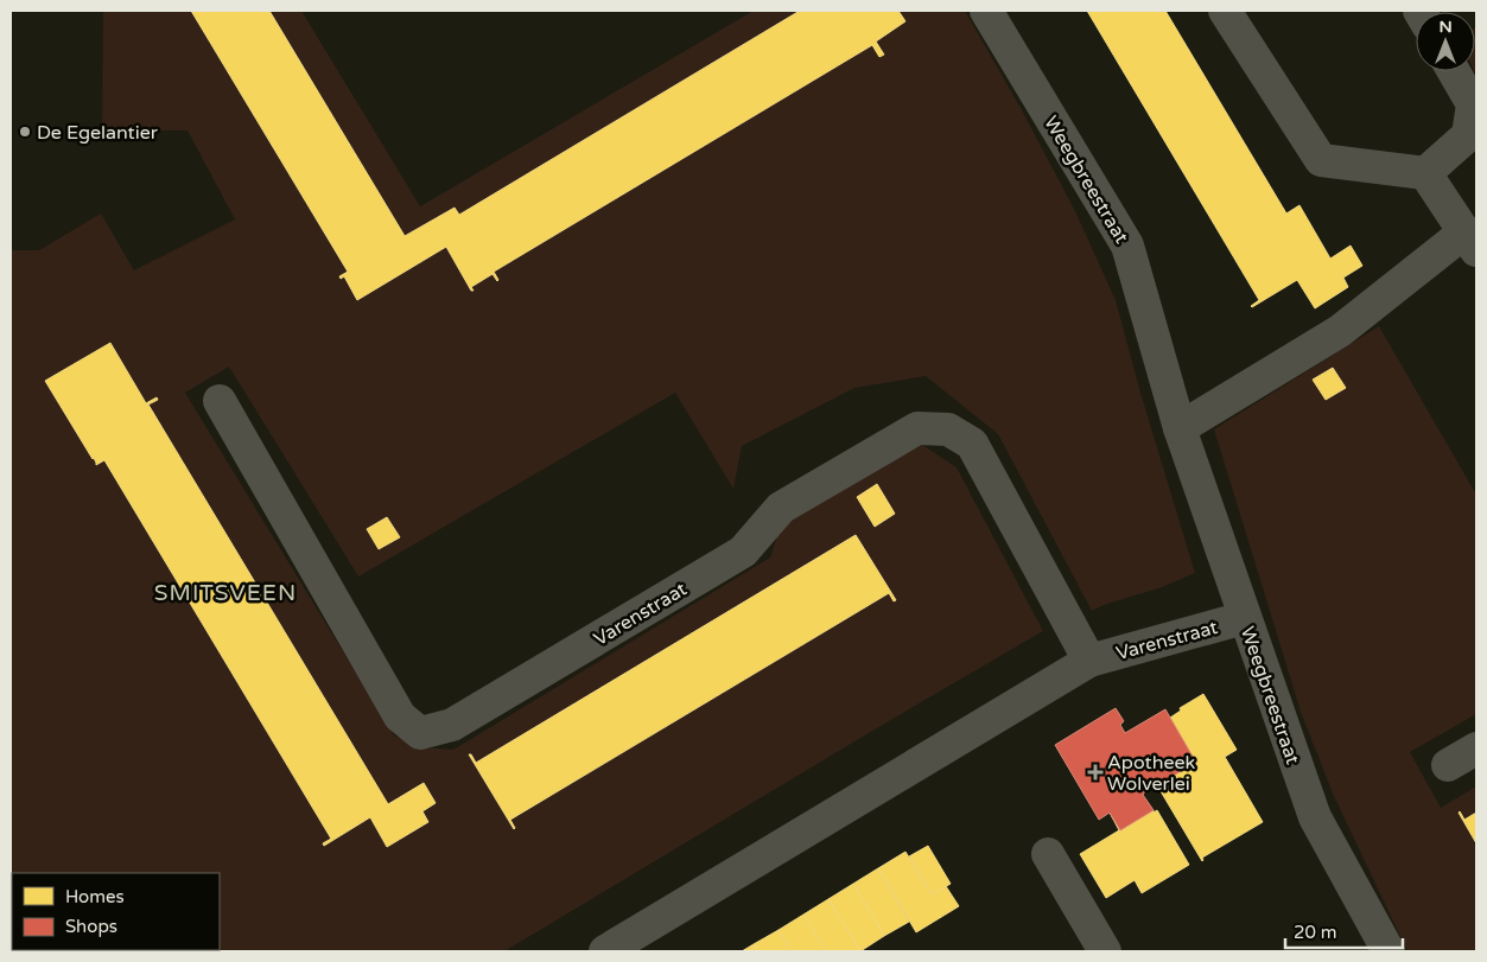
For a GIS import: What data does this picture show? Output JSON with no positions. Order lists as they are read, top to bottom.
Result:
{
  "streets": {
    "street": ["Weegbreestraat", "Varenstraat"]
  },
  "crossings": [
    ["Weegbreestraat", "Varenstraat"]
  ],
  "districts": ["SMITSVEEN"],
  "places": {
    "other": ["De Egelantier"],
    "health": ["Apotheek Wolverlei"]
  },
  "legend": ["Homes", "Shops"],
  "scale_bar": "20 m",
  "north": "top"
}
